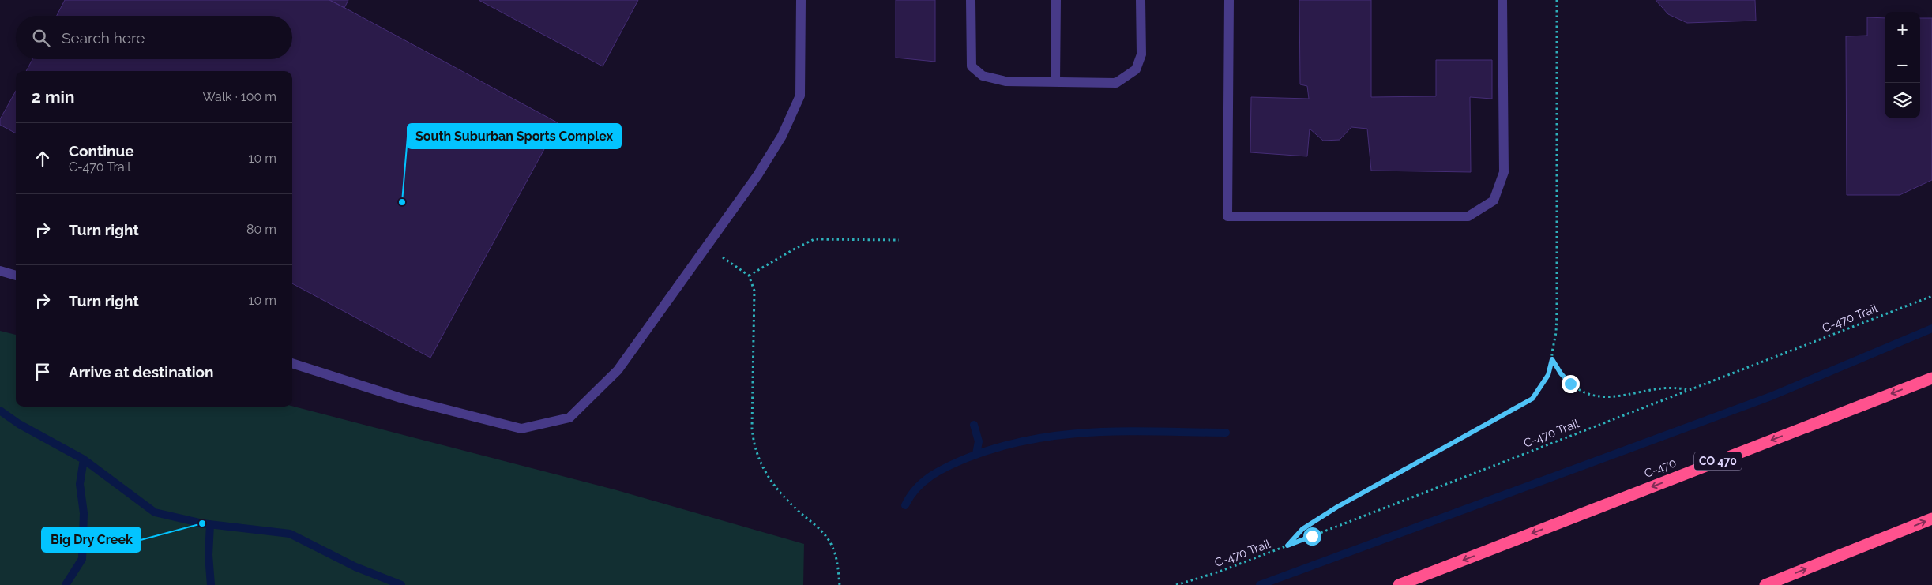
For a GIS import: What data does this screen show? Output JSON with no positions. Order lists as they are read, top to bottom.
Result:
{
  "streets": {
    "highway": ["CO 470", "C-470"],
    "path": ["C-470 Trail"]
  },
  "one_way": ["C-470"],
  "places": ["South Suburban Sports Complex", "Big Dry Creek"],
  "page": {
    "map_buttons": ["+", "−"],
    "search": "Search here",
    "heading": ["2 min", "Walk · 100 m"],
    "list": [
      ["Continue", "C-470 Trail", "10 m"],
      ["Turn right", "80 m"],
      ["Turn right", "10 m"],
      "Arrive at destination"
    ]
  }
}
